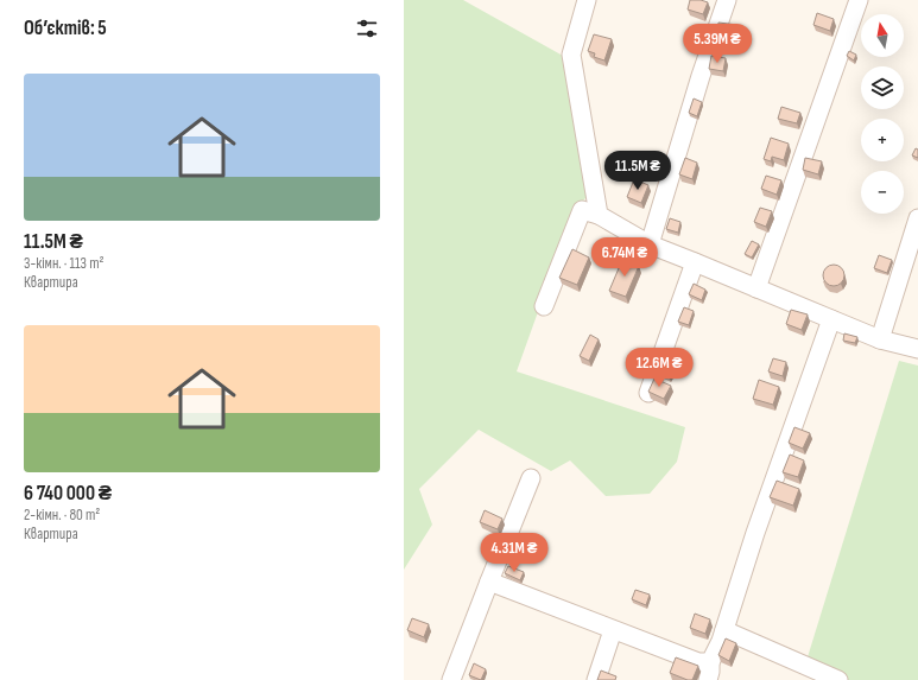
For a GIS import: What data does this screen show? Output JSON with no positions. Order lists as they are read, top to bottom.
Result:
{
  "north": "top",
  "page": {
    "heading": "Об’єктів: 5",
    "map_buttons": ["+", "−"],
    "price": [
      "5.39M ₴",
      "11.5M ₴",
      "6.74M ₴",
      "12.6M ₴",
      "4.31M ₴"
    ],
    "list": [
      {
        "name": "11.5M ₴",
        "note": "3-кімн. · 113 m² · Квартира"
      },
      {
        "name": "6 740 000 ₴",
        "note": "2-кімн. · 80 m² · Квартира"
      }
    ]
  }
}
